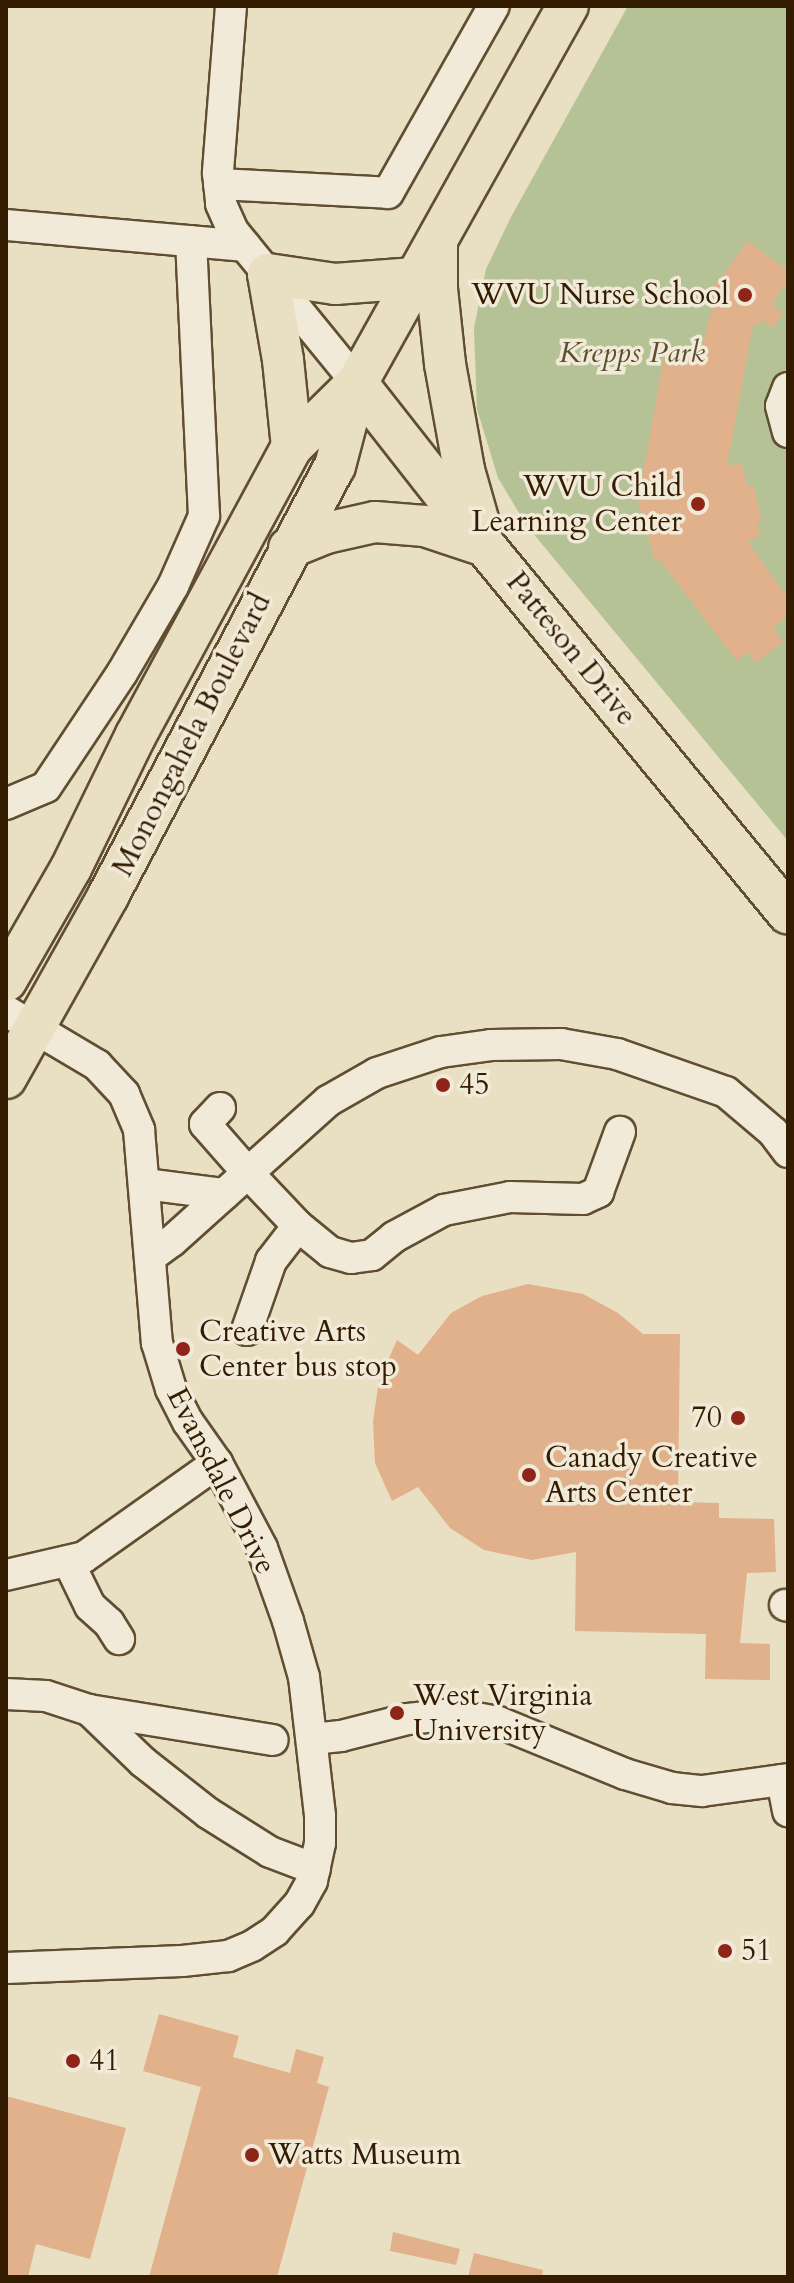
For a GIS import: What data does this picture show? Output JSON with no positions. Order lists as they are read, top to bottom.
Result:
{
  "streets": {
    "main road": ["Patteson Drive", "Monongahela Boulevard"],
    "street": ["Evansdale Drive"]
  },
  "crossings": [
    ["Patteson Drive", "Monongahela Boulevard"],
    ["Monongahela Boulevard", "Evansdale Drive"]
  ],
  "parks": ["Krepps Park"],
  "places": [
    "WVU Nurse School",
    "WVU Child Learning Center",
    "45",
    "Creative Arts Center bus stop",
    "70",
    "Canady Creative Arts Center",
    "West Virginia University",
    "51",
    "41",
    "Watts Museum"
  ]
}
